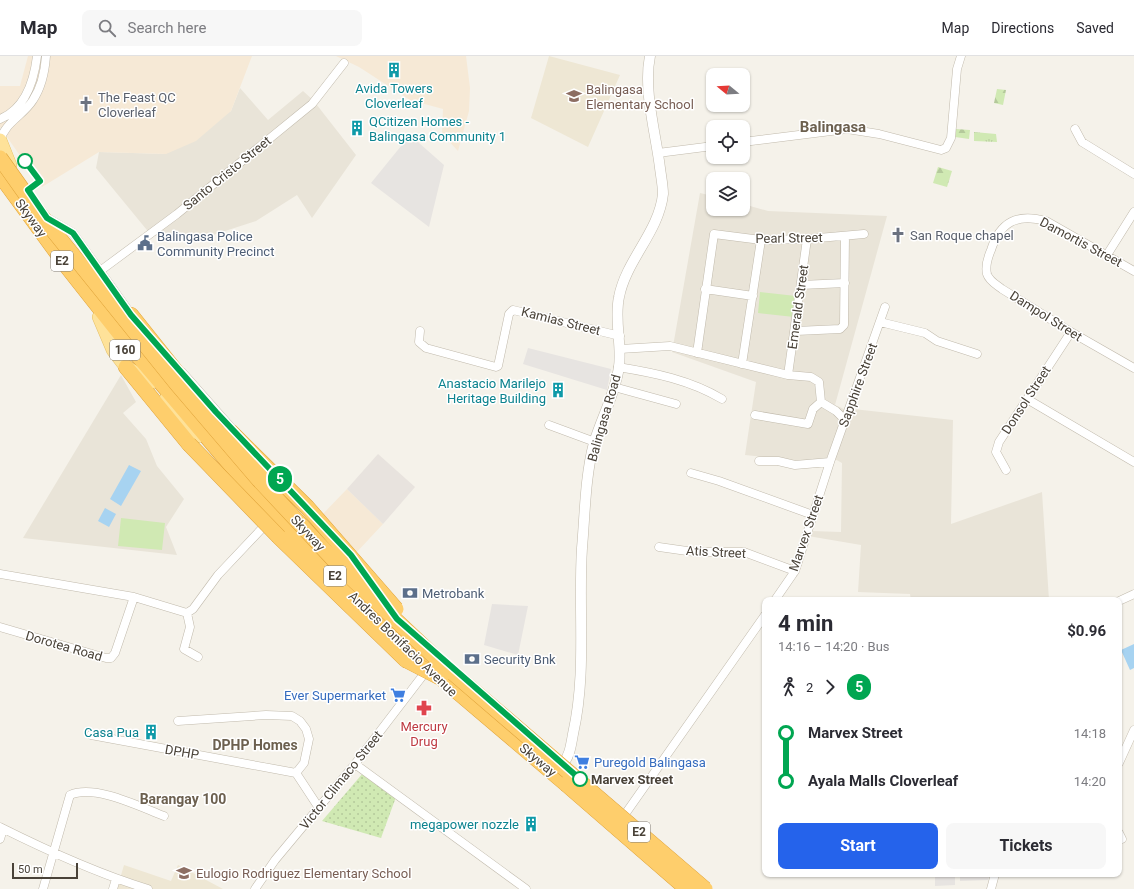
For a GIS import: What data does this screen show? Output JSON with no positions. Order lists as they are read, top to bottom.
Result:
{
  "streets": {
    "highway": ["Skyway", "E2"],
    "main road": ["160", "Andres Bonifacio Avenue"],
    "street": [
      "Santo Cristo Street",
      "Pearl Street",
      "Damortis Street",
      "Emerald Street",
      "Dampol Street",
      "Kamias Street",
      "Sapphire Street",
      "Donsol Street",
      "Balingasa Road",
      "Marvex Street",
      "Atis Street",
      "Dorotea Road",
      "DPHP",
      "Victor Climaco Street"
    ]
  },
  "crossings": [
    ["Santo Cristo Street", "Andres Bonifacio Avenue"],
    ["Skyway", "Andres Bonifacio Avenue"],
    ["Pearl Street", "Emerald Street"],
    ["Damortis Street", "Dampol Street"],
    ["Dampol Street", "Donsol Street"],
    ["Kamias Street", "Balingasa Road"],
    ["Sapphire Street", "Marvex Street"],
    ["Balingasa Road", "Andres Bonifacio Avenue"],
    ["Marvex Street", "Atis Street"],
    ["Andres Bonifacio Avenue", "Victor Climaco Street"]
  ],
  "districts": ["Balingasa", "DPHP Homes", "Barangay 100"],
  "places": {
    "building": [
      "Avida Towers Cloverleaf",
      "QCitizen Homes - Balingasa Community 1",
      "Anastacio Marilejo Heritage Building",
      "Casa Pua",
      "megapower nozzle"
    ],
    "school or university": ["Balingasa Elementary School", "Eulogio Rodriguez Elementary School"],
    "church": ["The Feast QC Cloverleaf", "San Roque chapel"],
    "public building": ["Balingasa Police Community Precinct"],
    "bank": ["Metrobank", "Security Bnk"],
    "supermarket": ["Ever Supermarket", "Puregold Balingasa"],
    "pharmacy": ["Mercury Drug"],
    "other": ["Marvex Street"]
  },
  "lines": ["bus line 5"],
  "scale_bar": "50 m",
  "north": "left",
  "page": {
    "header": "Map",
    "search": "Search here",
    "nav": ["Map", "Directions", "Saved"],
    "on_map": "5",
    "heading": ["4 min", "14:16 – 14:20 · Bus", "$0.96"],
    "legs": ["2", "5"],
    "list": [
      {
        "name": "Marvex Street",
        "value": "14:18"
      },
      {
        "name": "Ayala Malls Cloverleaf",
        "value": "14:20"
      }
    ],
    "buttons": ["Start", "Tickets"],
    "scale": "50 m"
  }
}
